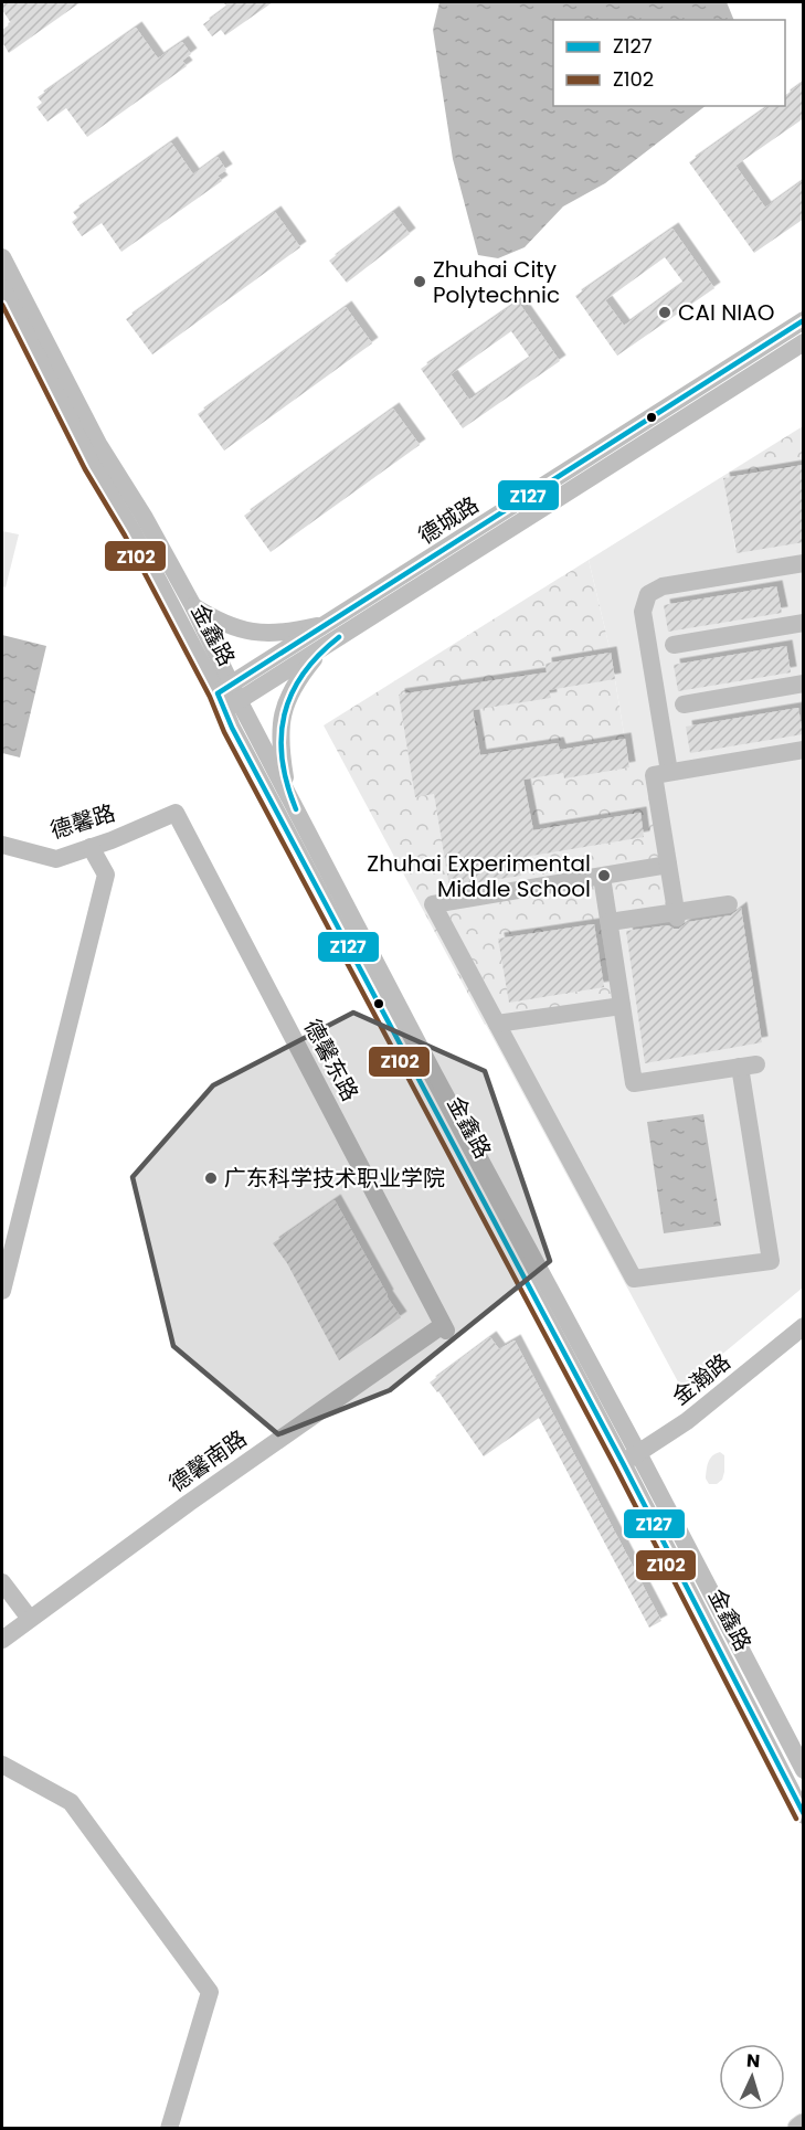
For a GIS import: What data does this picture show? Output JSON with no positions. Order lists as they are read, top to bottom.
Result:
{
  "streets": {
    "street": [
      "德城路",
      "金鑫路",
      "德馨路",
      "德馨东路",
      "金瀚路",
      "德馨南路"
    ]
  },
  "crossings": [
    ["德城路", "金鑫路"],
    ["金鑫路", "金瀚路"],
    ["德馨路", "德馨东路"],
    ["德馨东路", "德馨南路"]
  ],
  "places": [
    "Zhuhai City Polytechnic",
    "CAI NIAO",
    "Zhuhai Experimental Middle School",
    "广东科学技术职业学院"
  ],
  "lines": ["transit line Z102", "transit line Z127"],
  "legend": ["Z127", "Z102"],
  "north": "top"
}
